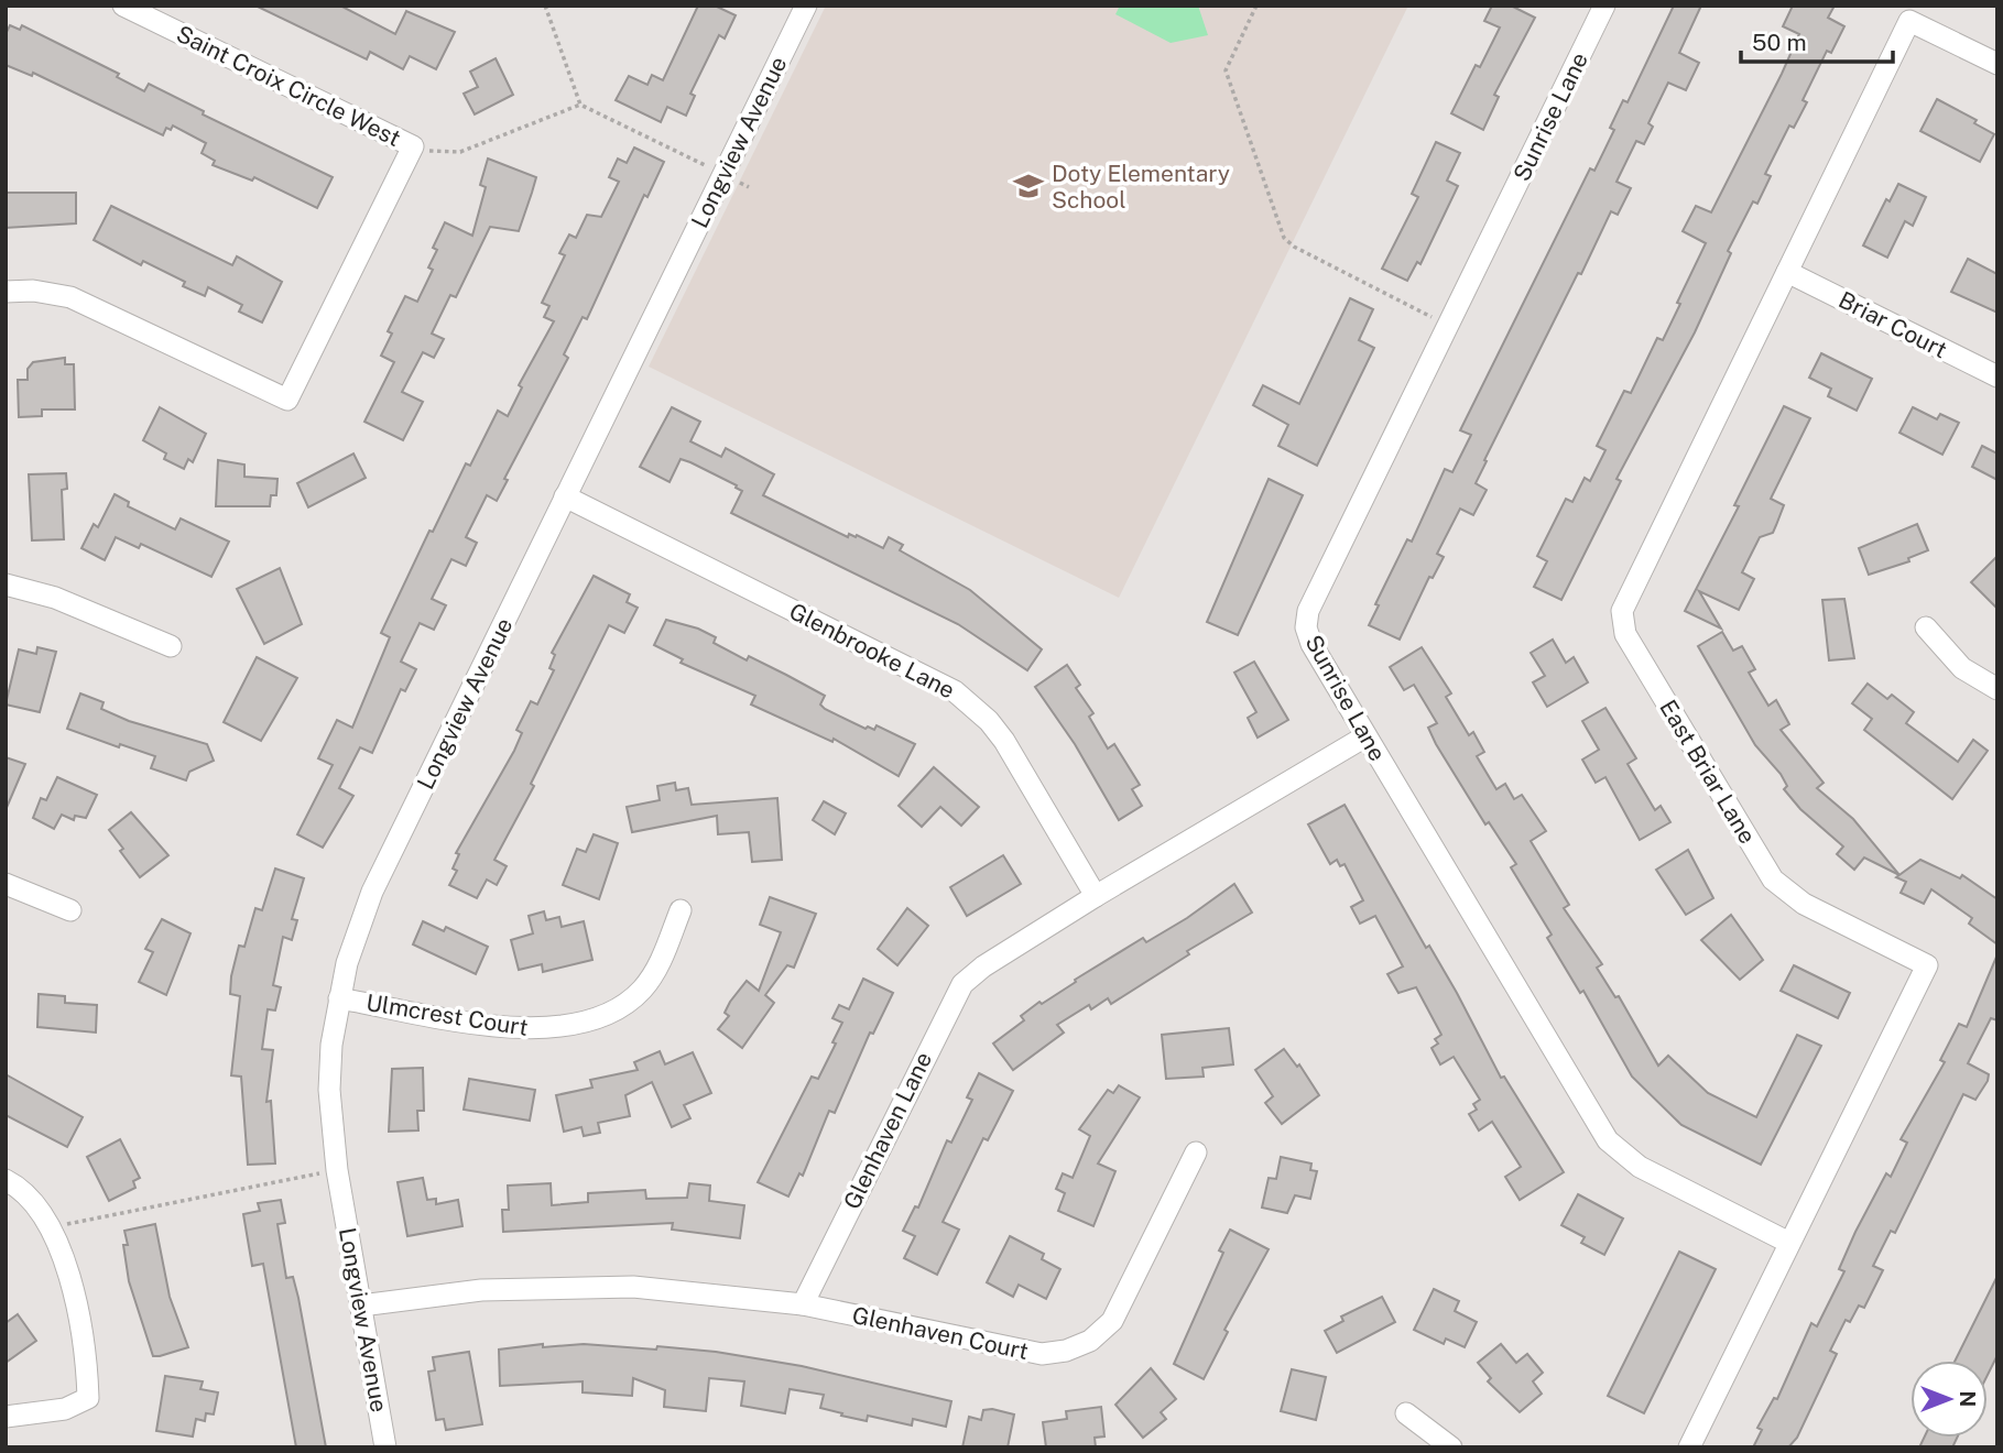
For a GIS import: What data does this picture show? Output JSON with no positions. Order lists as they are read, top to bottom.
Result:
{
  "streets": {
    "street": [
      "Saint Croix Circle West",
      "Sunrise Lane",
      "Longview Avenue",
      "Briar Court",
      "Glenbrooke Lane",
      "East Briar Lane",
      "Ulmcrest Court",
      "Glenhaven Lane",
      "Glenhaven Court"
    ]
  },
  "crossings": [
    ["Sunrise Lane", "East Briar Lane"],
    ["Sunrise Lane", "Glenhaven Lane"],
    ["Longview Avenue", "Glenbrooke Lane"],
    ["Longview Avenue", "Ulmcrest Court"],
    ["Briar Court", "East Briar Lane"],
    ["Glenbrooke Lane", "Glenhaven Lane"],
    ["Glenhaven Lane", "Glenhaven Court"]
  ],
  "places": {
    "school or university": ["Doty Elementary School"]
  },
  "scale_bar": "50 m",
  "north": "right"
}
